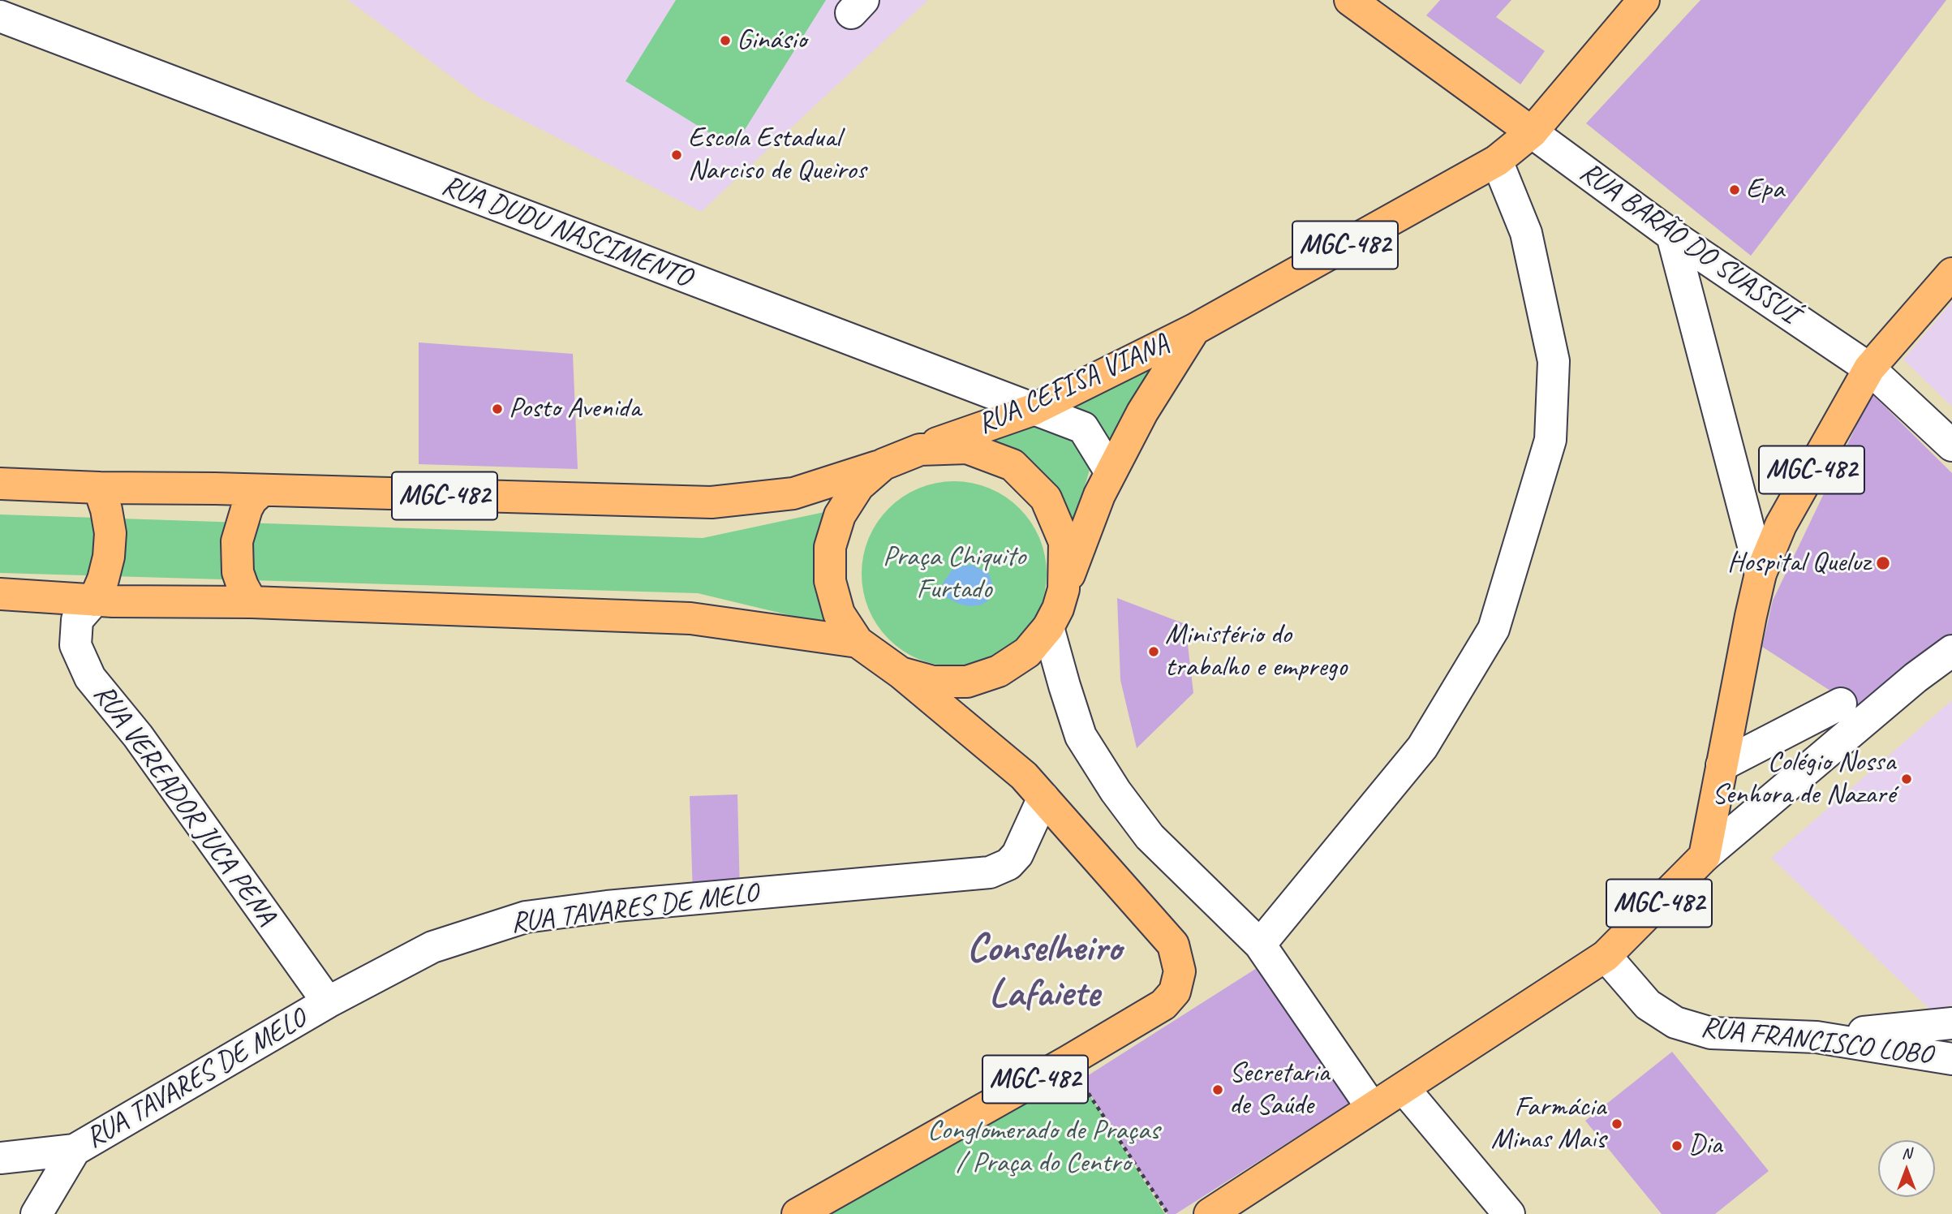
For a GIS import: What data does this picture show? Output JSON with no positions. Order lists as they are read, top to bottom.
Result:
{
  "streets": {
    "main road": ["RUA BARÃO DO SUASSUÍ", "MGC-482", "RUA CEFISA VIANA"],
    "street": [
      "RUA DUDU NASCIMENTO",
      "RUA VEREADOR JUCA PENA",
      "RUA TAVARES DE MELO",
      "RUA FRANCISCO LOBO"
    ]
  },
  "crossings": [
    ["RUA DUDU NASCIMENTO", "RUA CEFISA VIANA"],
    ["RUA BARÃO DO SUASSUÍ", "MGC-482"],
    ["RUA BARÃO DO SUASSUÍ", "RUA CEFISA VIANA"],
    ["MGC-482", "RUA CEFISA VIANA"],
    ["MGC-482", "RUA VEREADOR JUCA PENA"],
    ["MGC-482", "RUA TAVARES DE MELO"],
    ["MGC-482", "RUA FRANCISCO LOBO"],
    ["RUA VEREADOR JUCA PENA", "RUA TAVARES DE MELO"]
  ],
  "districts": ["Conselheiro Lafaiete"],
  "parks": ["Praça Chiquito Furtado", "Conglomerado de Praças / Praça do Centro"],
  "places": [
    "Ginásio",
    "Escola Estadual Narciso de Queiros",
    "Epa",
    "Posto Avenida",
    "Hospital Queluz",
    "Ministério do trabalho e emprego",
    "Colégio Nossa Senhora de Nazaré",
    "Secretaria de Saúde",
    "Farmácia Minas Mais",
    "Dia"
  ],
  "north": "top"
}
